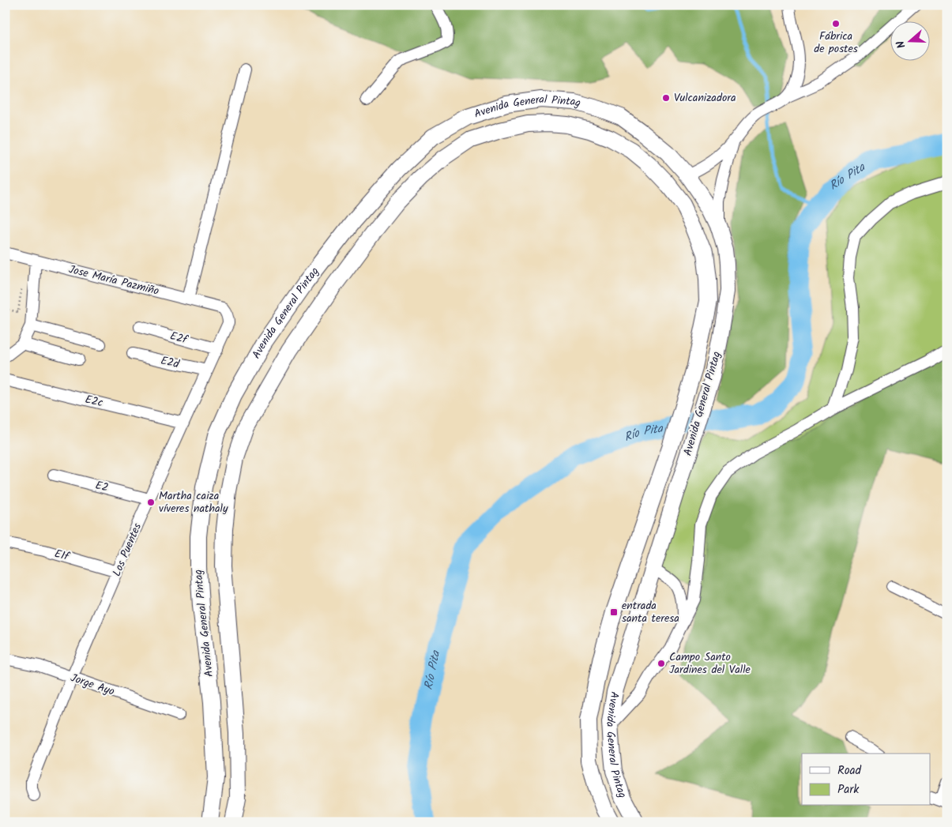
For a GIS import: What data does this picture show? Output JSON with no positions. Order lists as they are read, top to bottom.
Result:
{
  "streets": {
    "highway": ["Avenida General Pintag"],
    "street": [
      "Jose María Pazmiño",
      "E2f",
      "E2d",
      "E2c",
      "E2",
      "Los Puentes",
      "E1f",
      "Jorge Ayo"
    ]
  },
  "crossings": [
    ["Jose María Pazmiño", "Los Puentes"],
    ["E2f", "Los Puentes"],
    ["E2d", "Los Puentes"],
    ["E2c", "Los Puentes"],
    ["E2", "Los Puentes"],
    ["Los Puentes", "E1f"],
    ["Los Puentes", "Jorge Ayo"]
  ],
  "water": ["Río Pita"],
  "places": {
    "other": [
      "Fábrica de postes",
      "Vulcanizadora",
      "Martha caiza víveres nathaly",
      "Campo Santo Jardines del Valle"
    ],
    "transit": ["entrada santa teresa"]
  },
  "legend": ["Road", "Park"],
  "north": "left"
}
